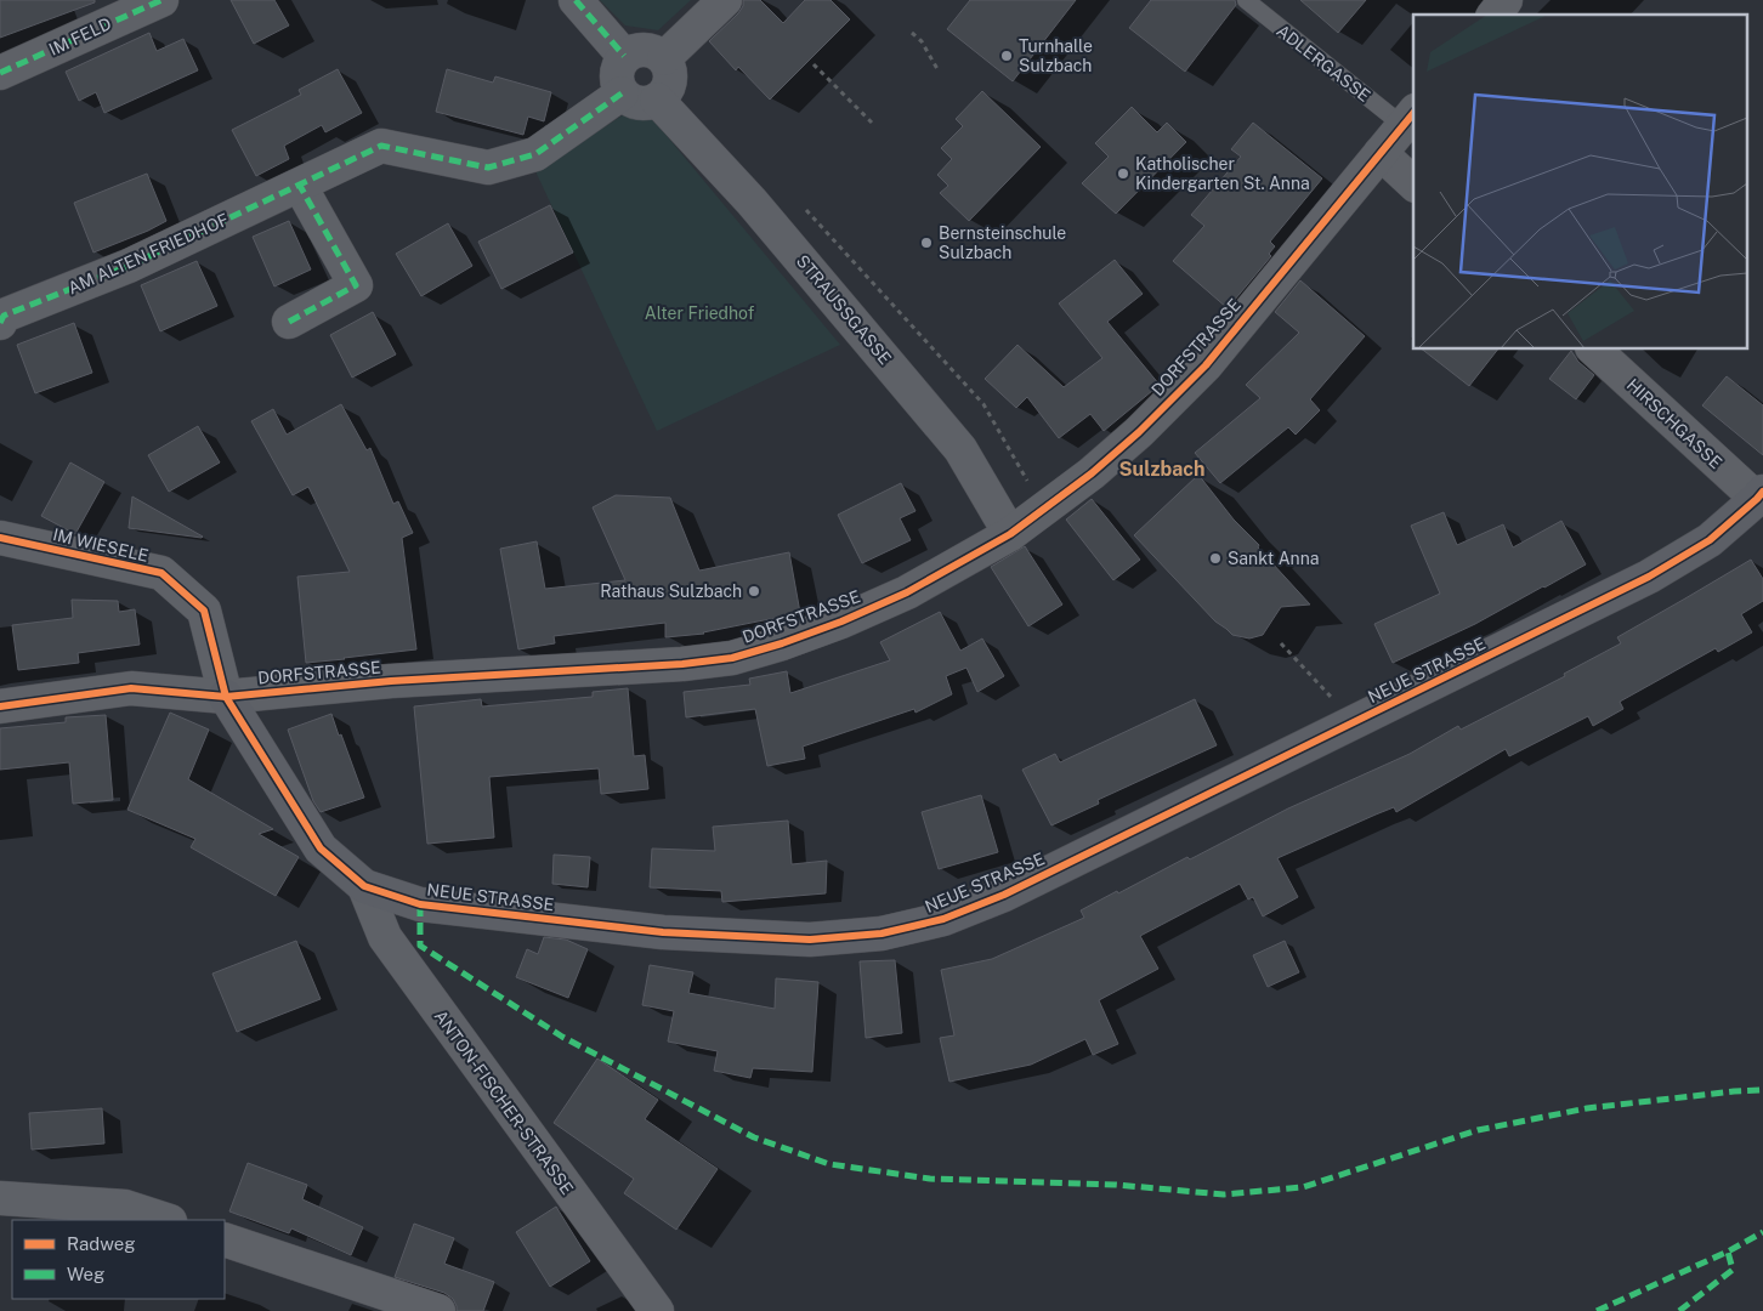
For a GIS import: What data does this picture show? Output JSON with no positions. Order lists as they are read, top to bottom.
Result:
{
  "streets": {
    "street": [
      "IM FELD",
      "AM ALTEN FRIEDHOF",
      "STRAUSSGASSE",
      "DORFSTRASSE",
      "HIRSCHGASSE",
      "IM WIESELE",
      "NEUE STRASSE",
      "ANTON-FISCHER-STRASSE"
    ],
    "lane": ["ADLERGASSE"]
  },
  "crossings": [
    ["ADLERGASSE", "DORFSTRASSE"],
    ["AM ALTEN FRIEDHOF", "STRAUSSGASSE"],
    ["STRAUSSGASSE", "DORFSTRASSE"],
    ["DORFSTRASSE", "IM WIESELE"],
    ["DORFSTRASSE", "NEUE STRASSE"],
    ["HIRSCHGASSE", "NEUE STRASSE"],
    ["IM WIESELE", "NEUE STRASSE"],
    ["NEUE STRASSE", "ANTON-FISCHER-STRASSE"]
  ],
  "districts": ["Sulzbach"],
  "parks": ["Alter Friedhof"],
  "places": [
    "Turnhalle Sulzbach",
    "Katholischer Kindergarten St. Anna",
    "Bernsteinschule Sulzbach",
    "Sankt Anna",
    "Rathaus Sulzbach"
  ],
  "legend": ["Radweg", "Weg"]
}
